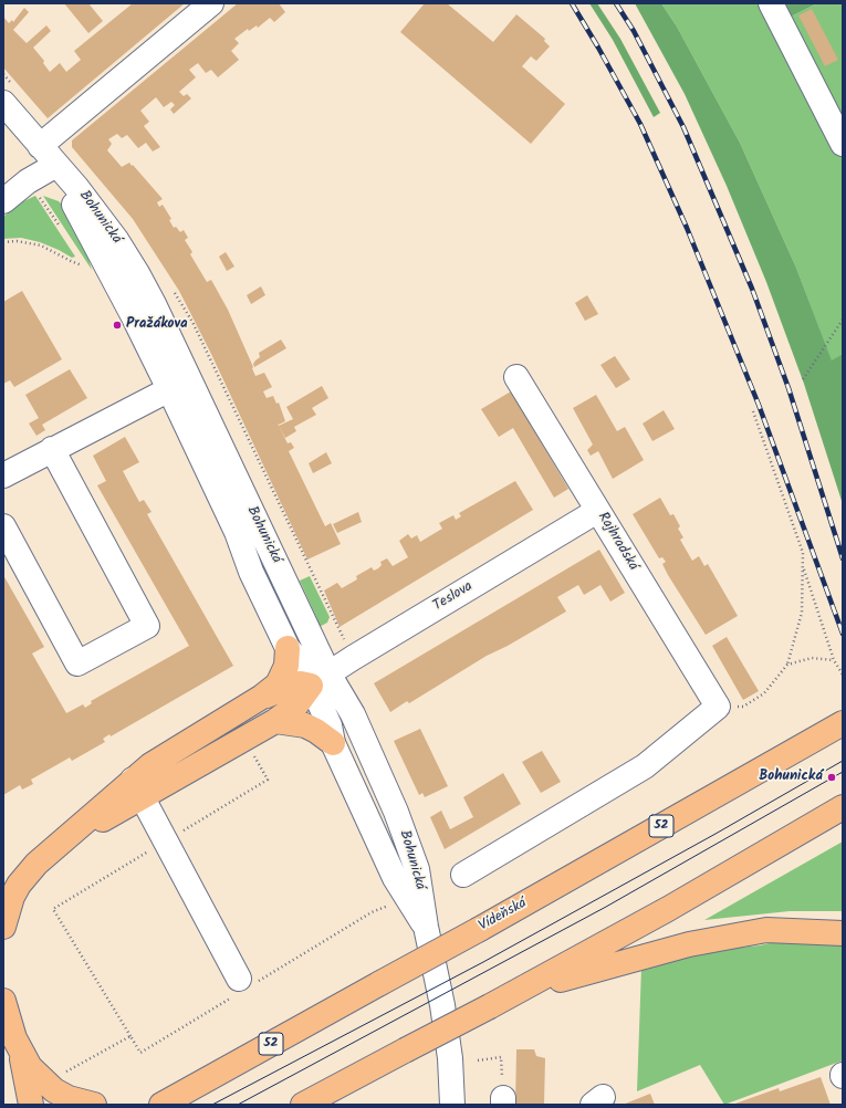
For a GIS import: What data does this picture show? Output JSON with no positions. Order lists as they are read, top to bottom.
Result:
{
  "streets": {
    "highway": ["52", "Vídeňská"],
    "street": ["Bohunická", "Rajhradská", "Teslova"]
  },
  "crossings": [
    ["Bohunická", "Teslova"],
    ["Rajhradská", "Teslova"]
  ],
  "places": ["Pražákova", "Bohunická"]
}
